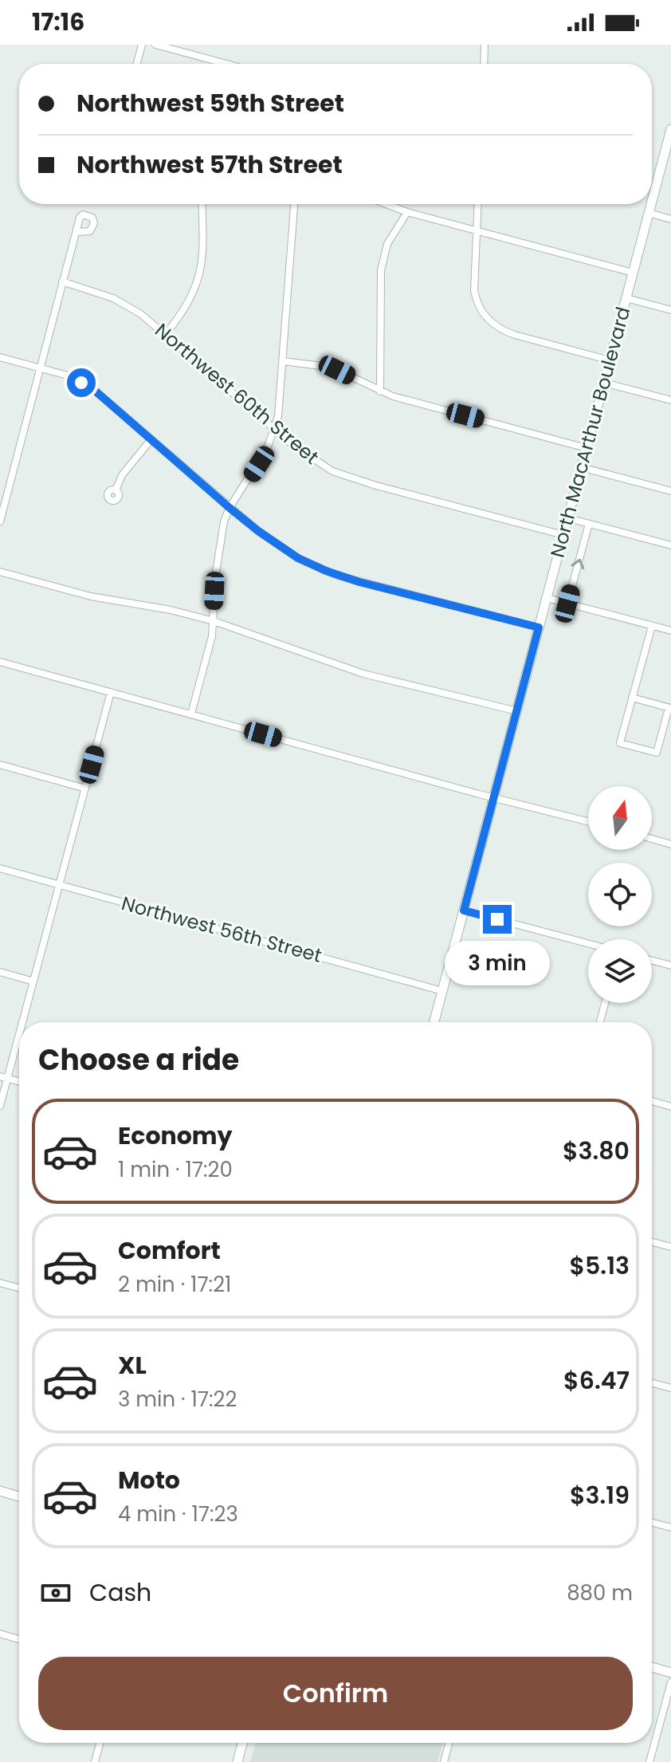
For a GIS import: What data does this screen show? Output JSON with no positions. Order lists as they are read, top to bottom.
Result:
{
  "streets": {
    "main road": ["North MacArthur Boulevard"],
    "street": ["Northwest 60th Street", "Northwest 56th Street"]
  },
  "crossings": [
    ["Northwest 60th Street", "North MacArthur Boulevard"],
    ["North MacArthur Boulevard", "Northwest 56th Street"]
  ],
  "north": "top",
  "page": {
    "status": "17:16",
    "banner": ["Northwest 59th Street", "Northwest 57th Street"],
    "bubble": "3 min",
    "heading": "Choose a ride",
    "list": [
      {
        "name": "Economy",
        "note": "1 min · 17:20",
        "value": "$3.80"
      },
      {
        "name": "Comfort",
        "note": "2 min · 17:21",
        "value": "$5.13"
      },
      {
        "name": "XL",
        "note": "3 min · 17:22",
        "value": "$6.47"
      },
      {
        "name": "Moto",
        "note": "4 min · 17:23",
        "value": "$3.19"
      }
    ],
    "pay": ["Cash", "880 m"],
    "buttons": "Confirm"
  }
}
